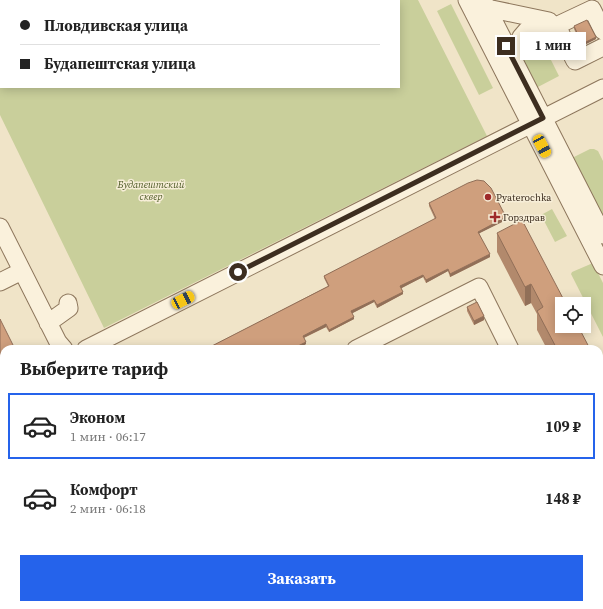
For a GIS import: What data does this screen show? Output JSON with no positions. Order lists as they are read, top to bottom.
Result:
{
  "parks": ["Будапештский сквер"],
  "places": {
    "other": ["Pyaterochka"],
    "health": ["Горздрав"]
  },
  "page": {
    "banner": ["Пловдивская улица", "Будапештская улица"],
    "bubble": "1 мин",
    "heading": "Выберите тариф",
    "list": [
      {
        "name": "Эконом",
        "note": "1 мин · 06:17",
        "value": "109 ₽"
      },
      {
        "name": "Комфорт",
        "note": "2 мин · 06:18",
        "value": "148 ₽"
      }
    ],
    "buttons": "Заказать"
  }
}
